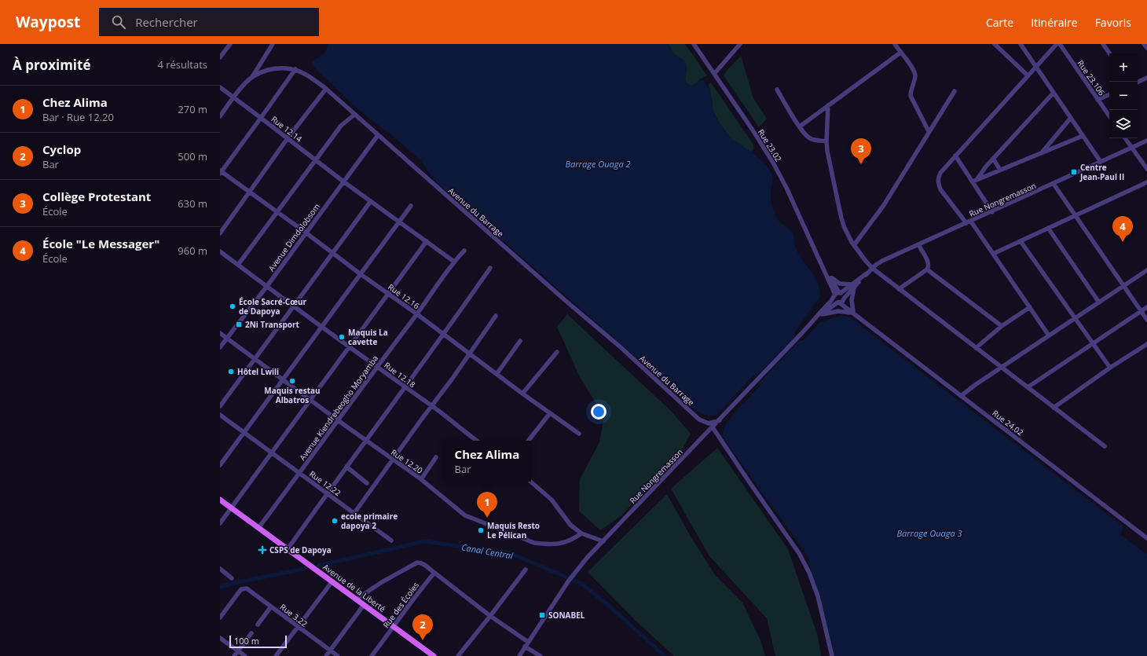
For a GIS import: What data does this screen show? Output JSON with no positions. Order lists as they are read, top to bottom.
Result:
{
  "streets": {
    "main road": ["Avenue de la Liberté"],
    "street": [
      "Rue 23.106",
      "Rue 12.14",
      "Rue 23.02",
      "Rue Nongremasson",
      "Avenue du Barrage",
      "Avenue Dimdolobsom",
      "Rue 12.16",
      "Rue 12.18",
      "Avenue Kiendrebeogho Moryamba",
      "Rue 24.02",
      "Rue 12.20",
      "Rue 12.22",
      "Rue des Écoles",
      "Rue 3.22"
    ]
  },
  "crossings": [
    ["Rue 12.14", "Avenue du Barrage"],
    ["Rue 12.14", "Avenue Dimdolobsom"],
    ["Rue 12.14", "Avenue Kiendrebeogho Moryamba"],
    ["Rue 23.02", "Rue Nongremasson"],
    ["Rue 23.02", "Rue 24.02"],
    ["Rue Nongremasson", "Avenue du Barrage"],
    ["Rue Nongremasson", "Rue 24.02"],
    ["Avenue du Barrage", "Avenue Dimdolobsom"],
    ["Avenue Dimdolobsom", "Rue 12.16"],
    ["Avenue Dimdolobsom", "Rue 12.18"],
    ["Avenue Dimdolobsom", "Rue 12.20"],
    ["Rue 12.16", "Avenue Kiendrebeogho Moryamba"],
    ["Rue 12.18", "Avenue Kiendrebeogho Moryamba"],
    ["Avenue Kiendrebeogho Moryamba", "Rue 12.20"],
    ["Avenue Kiendrebeogho Moryamba", "Rue 12.22"],
    ["Avenue Kiendrebeogho Moryamba", "Avenue de la Liberté"],
    ["Avenue de la Liberté", "Rue des Écoles"]
  ],
  "water": ["Barrage Ouaga 2", "Barrage Ouaga 3", "Canal Central"],
  "places": {
    "transit": ["Centre Jean-Paul II", "2Ni Transport", "SONABEL"],
    "other": [
      "École Sacré-Cœur de Dapoya",
      "Maquis La cavette",
      "Hôtel Lwili",
      "Maquis restau Albatros",
      "ecole primaire dapoya 2",
      "Maquis Resto Le Pélican"
    ],
    "health": ["CSPS de Dapoya"]
  },
  "scale_bar": "100 m",
  "page": {
    "header": "Waypost",
    "search": "Rechercher",
    "nav": ["Carte", "Itinéraire", "Favoris"],
    "heading": ["À proximité", "4 résultats"],
    "map_buttons": ["+", "−"],
    "list": [
      {
        "mark": "1",
        "name": "Chez Alima",
        "note": "Bar · Rue 12.20",
        "value": "270 m"
      },
      {
        "mark": "2",
        "name": "Cyclop",
        "note": "Bar",
        "value": "500 m"
      },
      {
        "mark": "3",
        "name": "Collège Protestant",
        "note": "École",
        "value": "630 m"
      },
      {
        "mark": "4",
        "name": "École \"Le Messager\"",
        "note": "École",
        "value": "960 m"
      }
    ],
    "pins": [
      "3",
      "4",
      "1",
      "2"
    ],
    "popup": ["Chez Alima", "Bar"],
    "scale": "100 m"
  }
}
